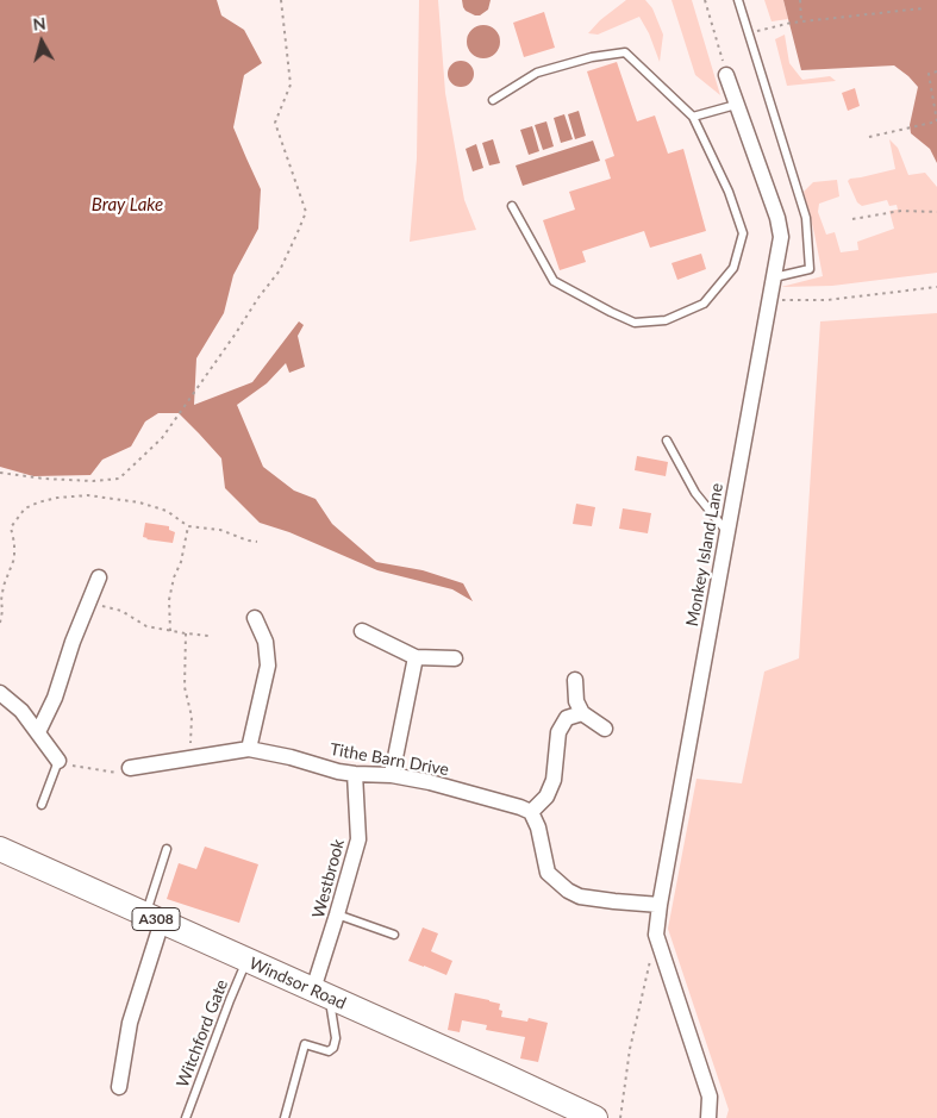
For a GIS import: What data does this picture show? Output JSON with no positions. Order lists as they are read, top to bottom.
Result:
{
  "streets": {
    "main road": ["A308", "Windsor Road"],
    "street": ["Monkey Island Lane", "Tithe Barn Drive", "Westbrook"],
    "lane": ["Witchford Gate"]
  },
  "crossings": [
    ["Tithe Barn Drive", "Westbrook"],
    ["Westbrook", "Windsor Road"],
    ["Windsor Road", "Witchford Gate"]
  ],
  "water": ["Bray Lake"],
  "north": "top"
}
